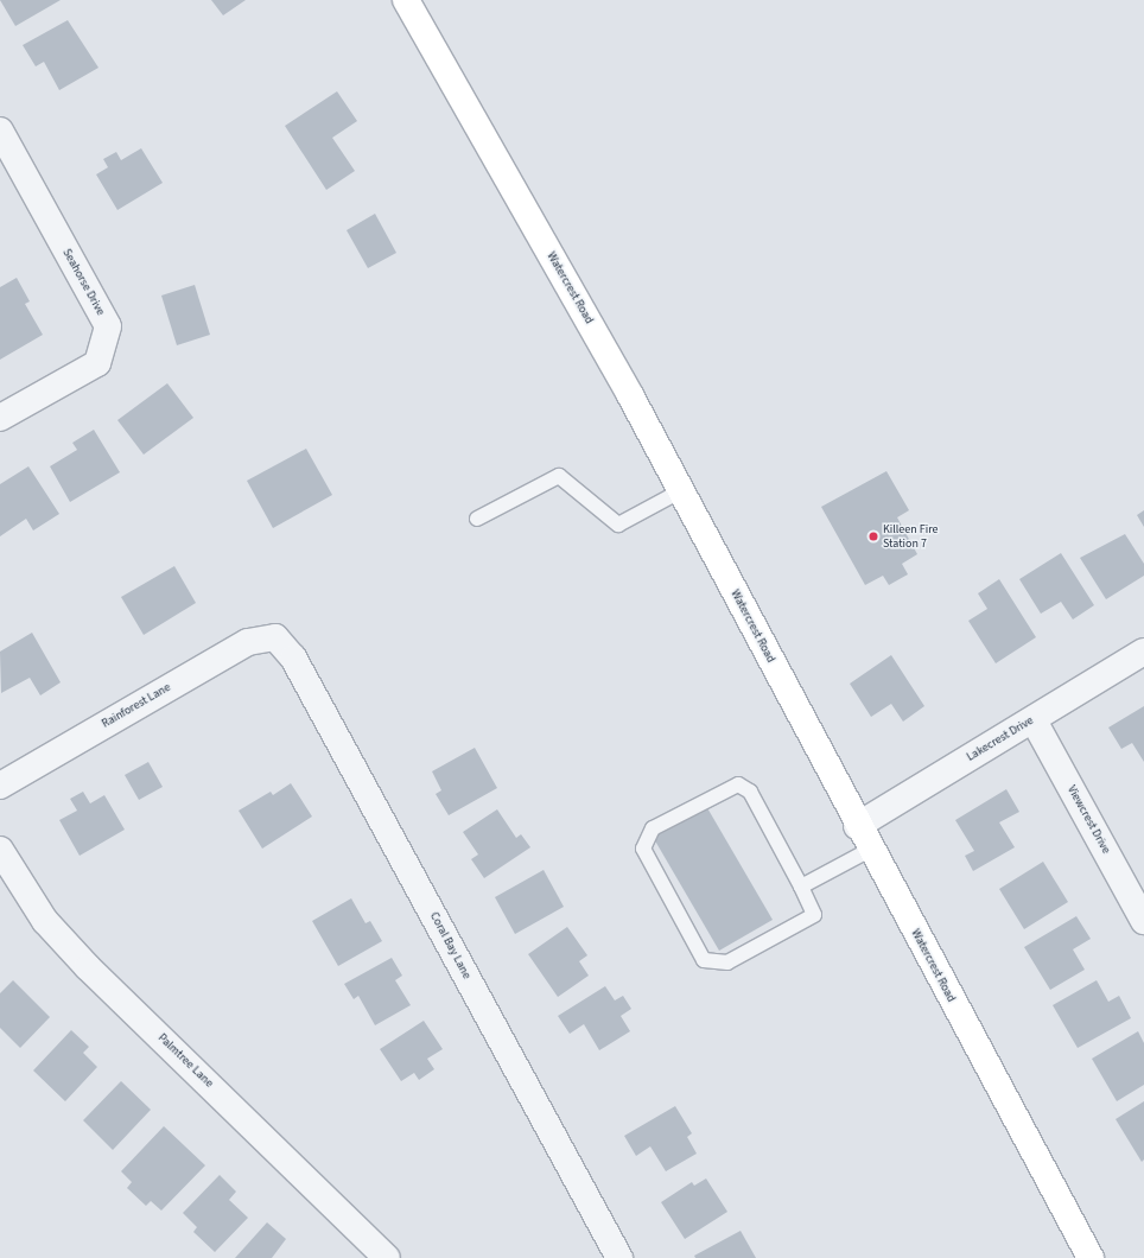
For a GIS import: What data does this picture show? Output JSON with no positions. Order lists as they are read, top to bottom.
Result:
{
  "streets": {
    "street": [
      "Seahorse Drive",
      "Watercrest Road",
      "Rainforest Lane",
      "Lakecrest Drive",
      "Viewcrest Drive",
      "Coral Bay Lane",
      "Palmtree Lane"
    ]
  },
  "crossings": [
    ["Watercrest Road", "Lakecrest Drive"],
    ["Rainforest Lane", "Coral Bay Lane"],
    ["Lakecrest Drive", "Viewcrest Drive"]
  ],
  "places": ["Killeen Fire Station 7"]
}
